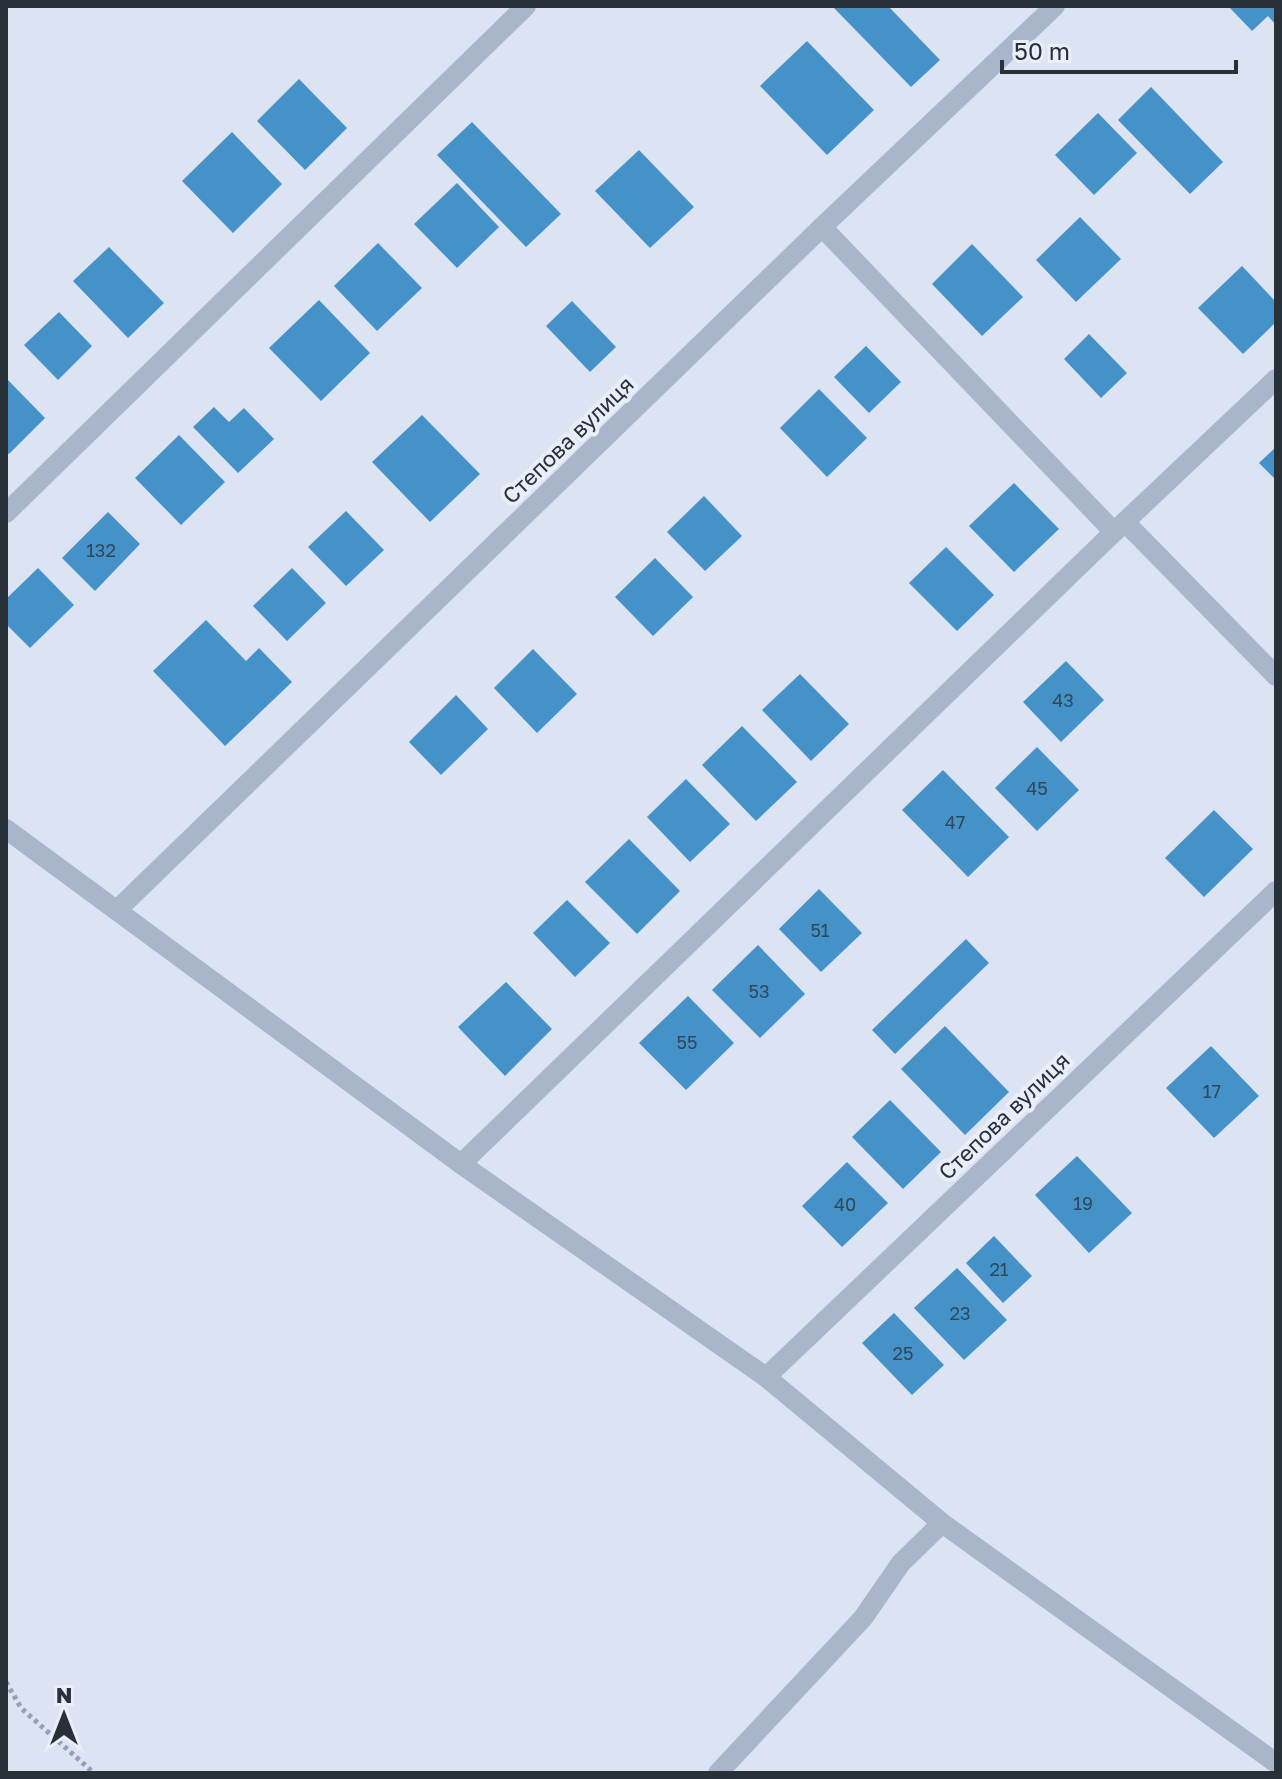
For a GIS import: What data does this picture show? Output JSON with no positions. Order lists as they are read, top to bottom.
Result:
{
  "streets": {
    "street": ["Степова вулиця"]
  },
  "house_numbers": [
    "132",
    "43",
    "45",
    "47",
    "51",
    "53",
    "55",
    "17",
    "19",
    "40",
    "21",
    "23",
    "25"
  ],
  "scale_bar": "50 m",
  "north": "top"
}
